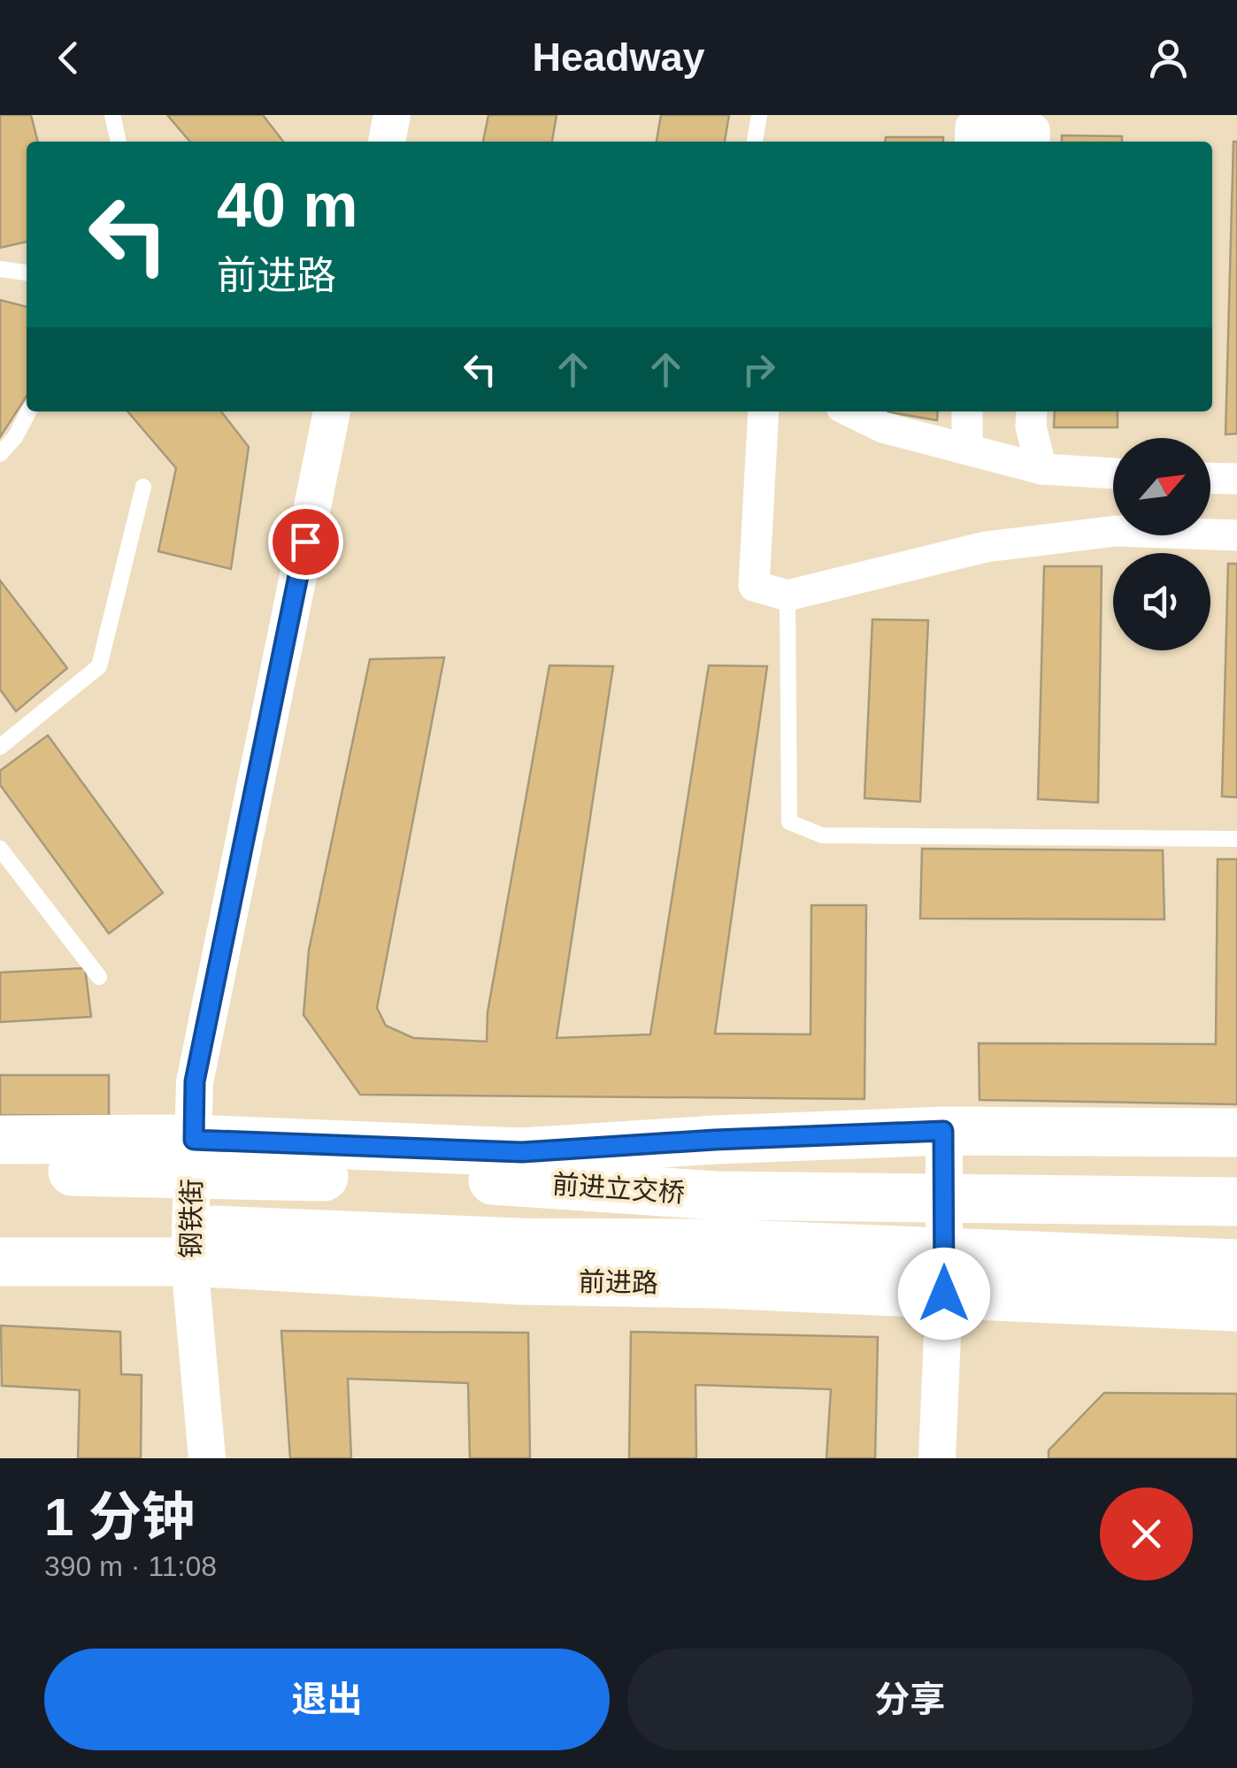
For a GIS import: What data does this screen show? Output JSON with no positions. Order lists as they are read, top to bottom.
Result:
{
  "streets": {
    "highway": ["前进立交桥", "前进路"],
    "street": ["钢铁街"]
  },
  "crossings": [
    ["钢铁街", "前进路"]
  ],
  "north": "top right",
  "page": {
    "header": "Headway",
    "turn": ["40 m", "前进路"],
    "heading": ["1 分钟", "390 m · 11:08"],
    "buttons": ["退出", "分享"]
  }
}
